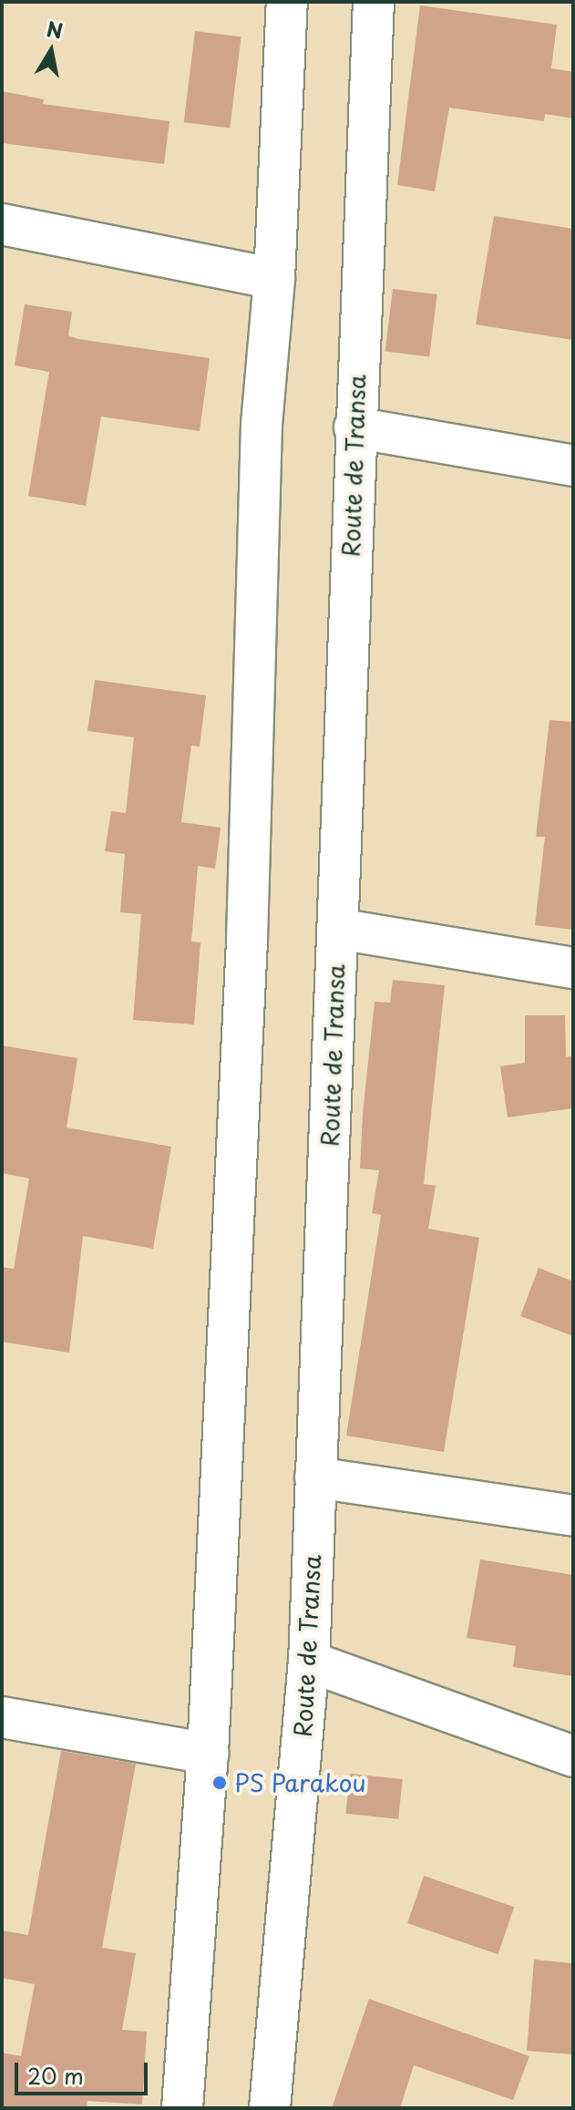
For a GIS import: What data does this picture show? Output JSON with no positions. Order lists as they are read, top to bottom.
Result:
{
  "streets": {
    "main road": ["Route de Transa"]
  },
  "places": ["PS Parakou"],
  "scale_bar": "20 m",
  "north": "top"
}
